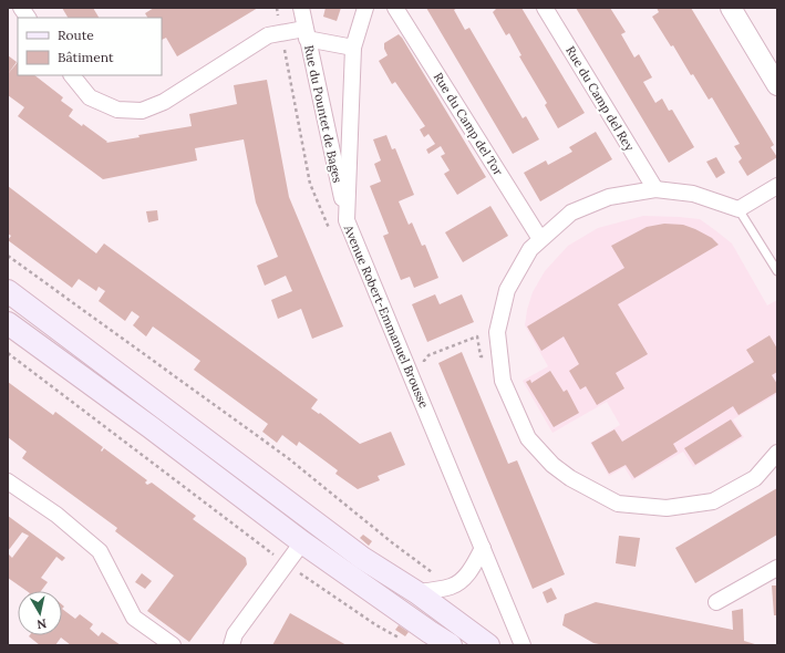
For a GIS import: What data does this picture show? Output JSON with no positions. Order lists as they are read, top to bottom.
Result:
{
  "streets": {
    "street": [
      "Rue du Camp del Rey",
      "Rue du Pountet de Bages",
      "Rue du Camp del Tor",
      "Avenue Robert-Emmanuel Brousse"
    ]
  },
  "crossings": [
    ["Rue du Pountet de Bages", "Avenue Robert-Emmanuel Brousse"]
  ],
  "legend": ["Route", "Bâtiment"],
  "north": "bottom"
}
